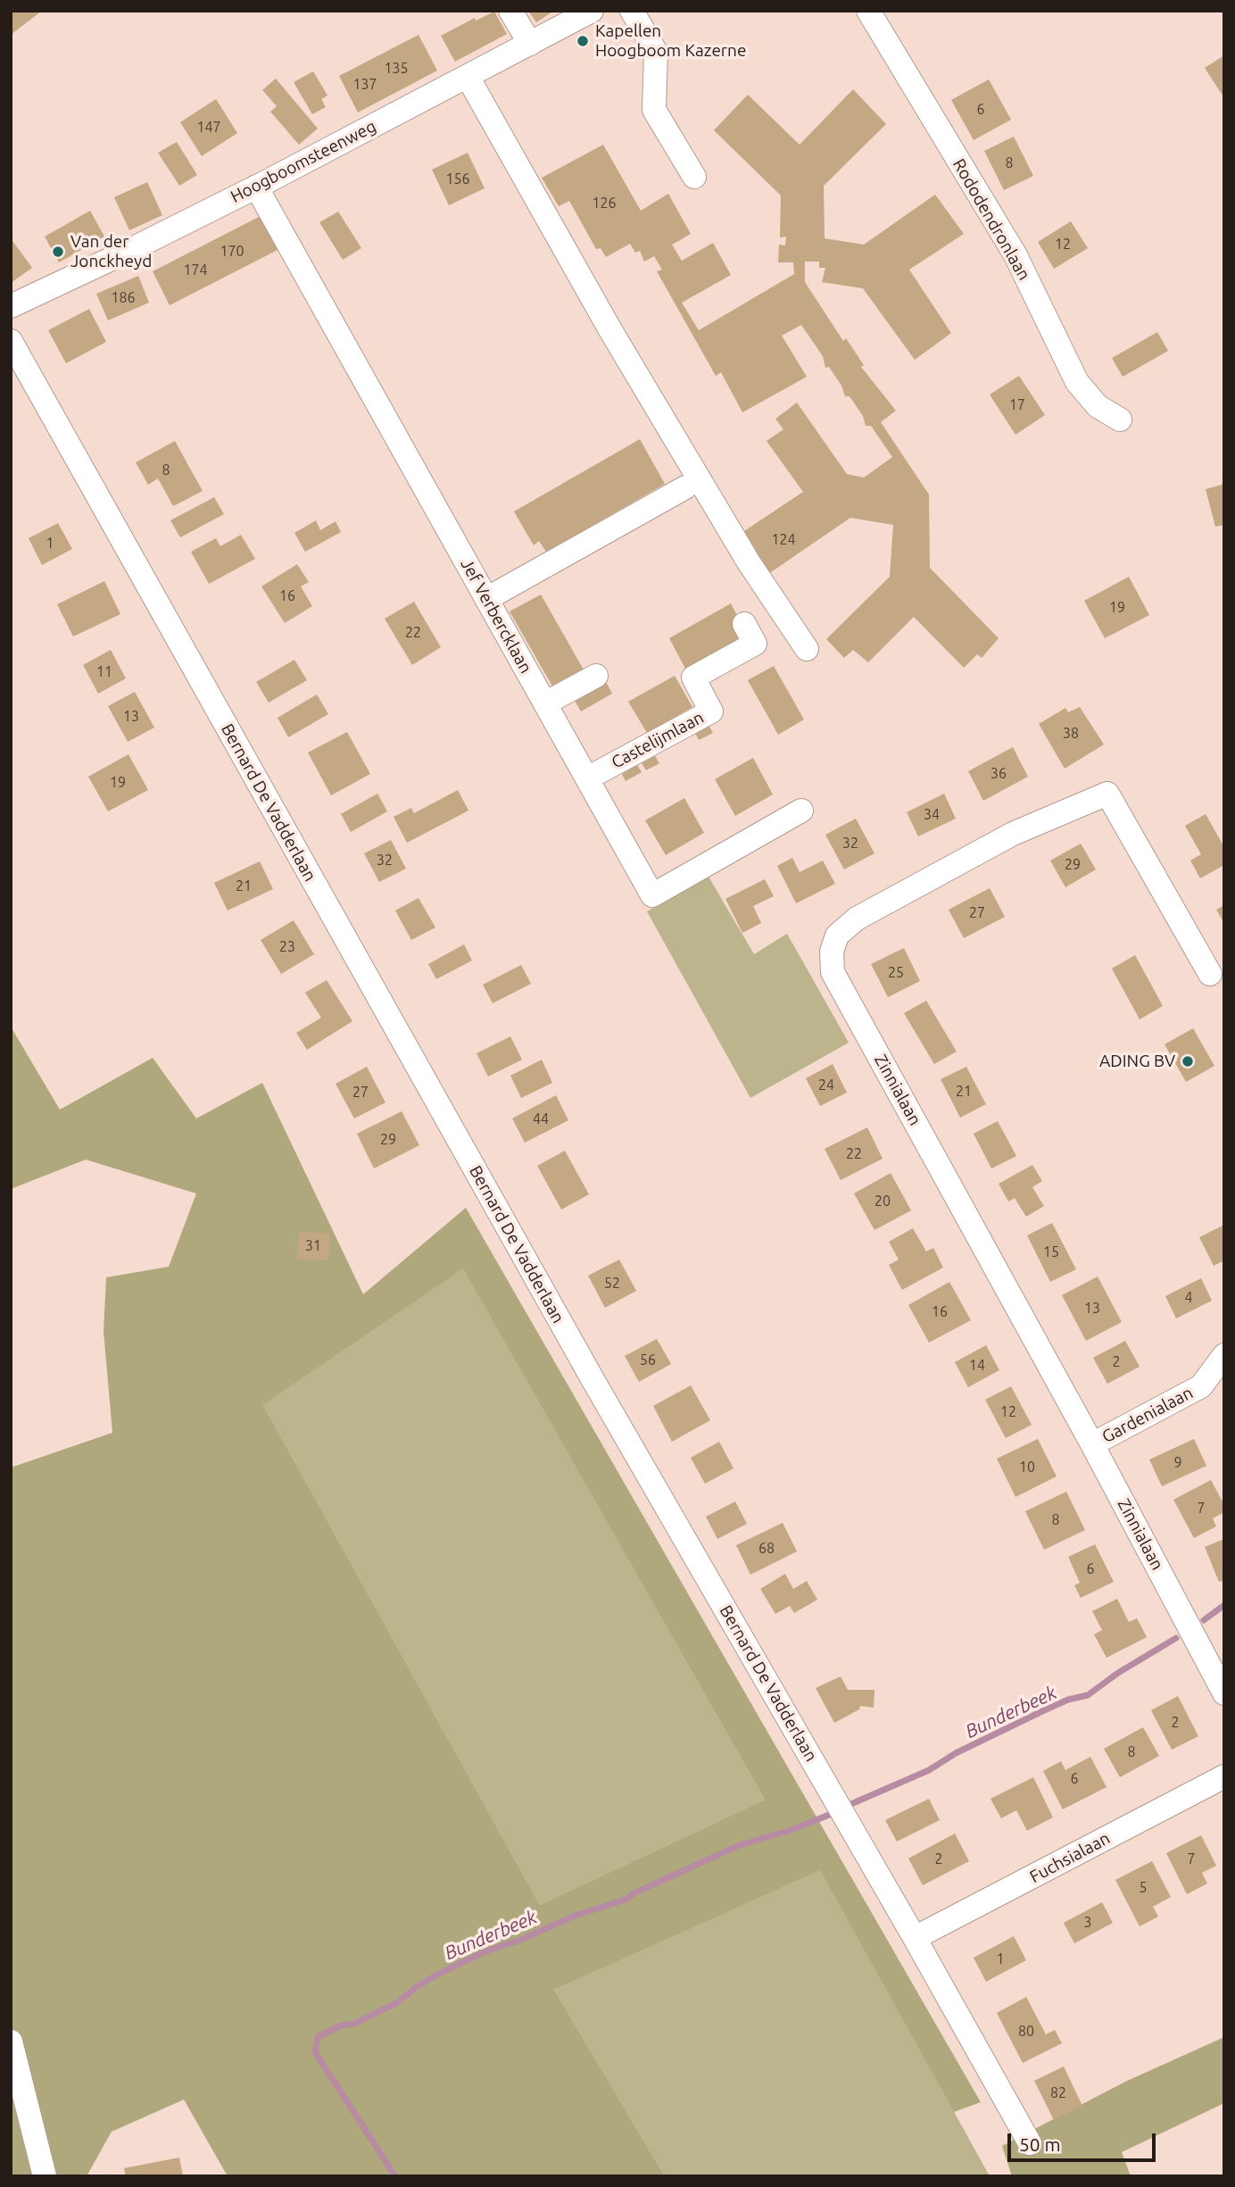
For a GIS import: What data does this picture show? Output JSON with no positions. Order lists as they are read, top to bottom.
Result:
{
  "streets": {
    "street": [
      "Hoogboomsteenweg",
      "Rododendronlaan",
      "Jef Verbercklaan",
      "Castelijmlaan",
      "Bernard De Vadderlaan",
      "Zinnialaan",
      "Gardenialaan",
      "Fuchsialaan"
    ]
  },
  "crossings": [
    ["Hoogboomsteenweg", "Jef Verbercklaan"],
    ["Jef Verbercklaan", "Castelijmlaan"],
    ["Bernard De Vadderlaan", "Fuchsialaan"],
    ["Zinnialaan", "Gardenialaan"]
  ],
  "water": ["Bunderbeek"],
  "places": ["Kapellen Hoogboom Kazerne", "Van der Jonckheyd", "ADING BV"],
  "house_numbers": [
    "135",
    "137",
    "6",
    "147",
    "8",
    "156",
    "126",
    "12",
    "170",
    "174",
    "186",
    "17",
    "8",
    "124",
    "1",
    "16",
    "19",
    "22",
    "11",
    "13",
    "38",
    "36",
    "19",
    "34",
    "32",
    "32",
    "29",
    "21",
    "27",
    "23",
    "25",
    "24",
    "21",
    "27",
    "44",
    "29",
    "22",
    "20",
    "31",
    "15",
    "52",
    "4",
    "13",
    "16",
    "56",
    "2",
    "14",
    "12",
    "9",
    "10",
    "7",
    "8",
    "68",
    "6",
    "2",
    "8",
    "6",
    "2",
    "7",
    "5",
    "3",
    "1",
    "80",
    "82"
  ],
  "scale_bar": "50 m"
}
